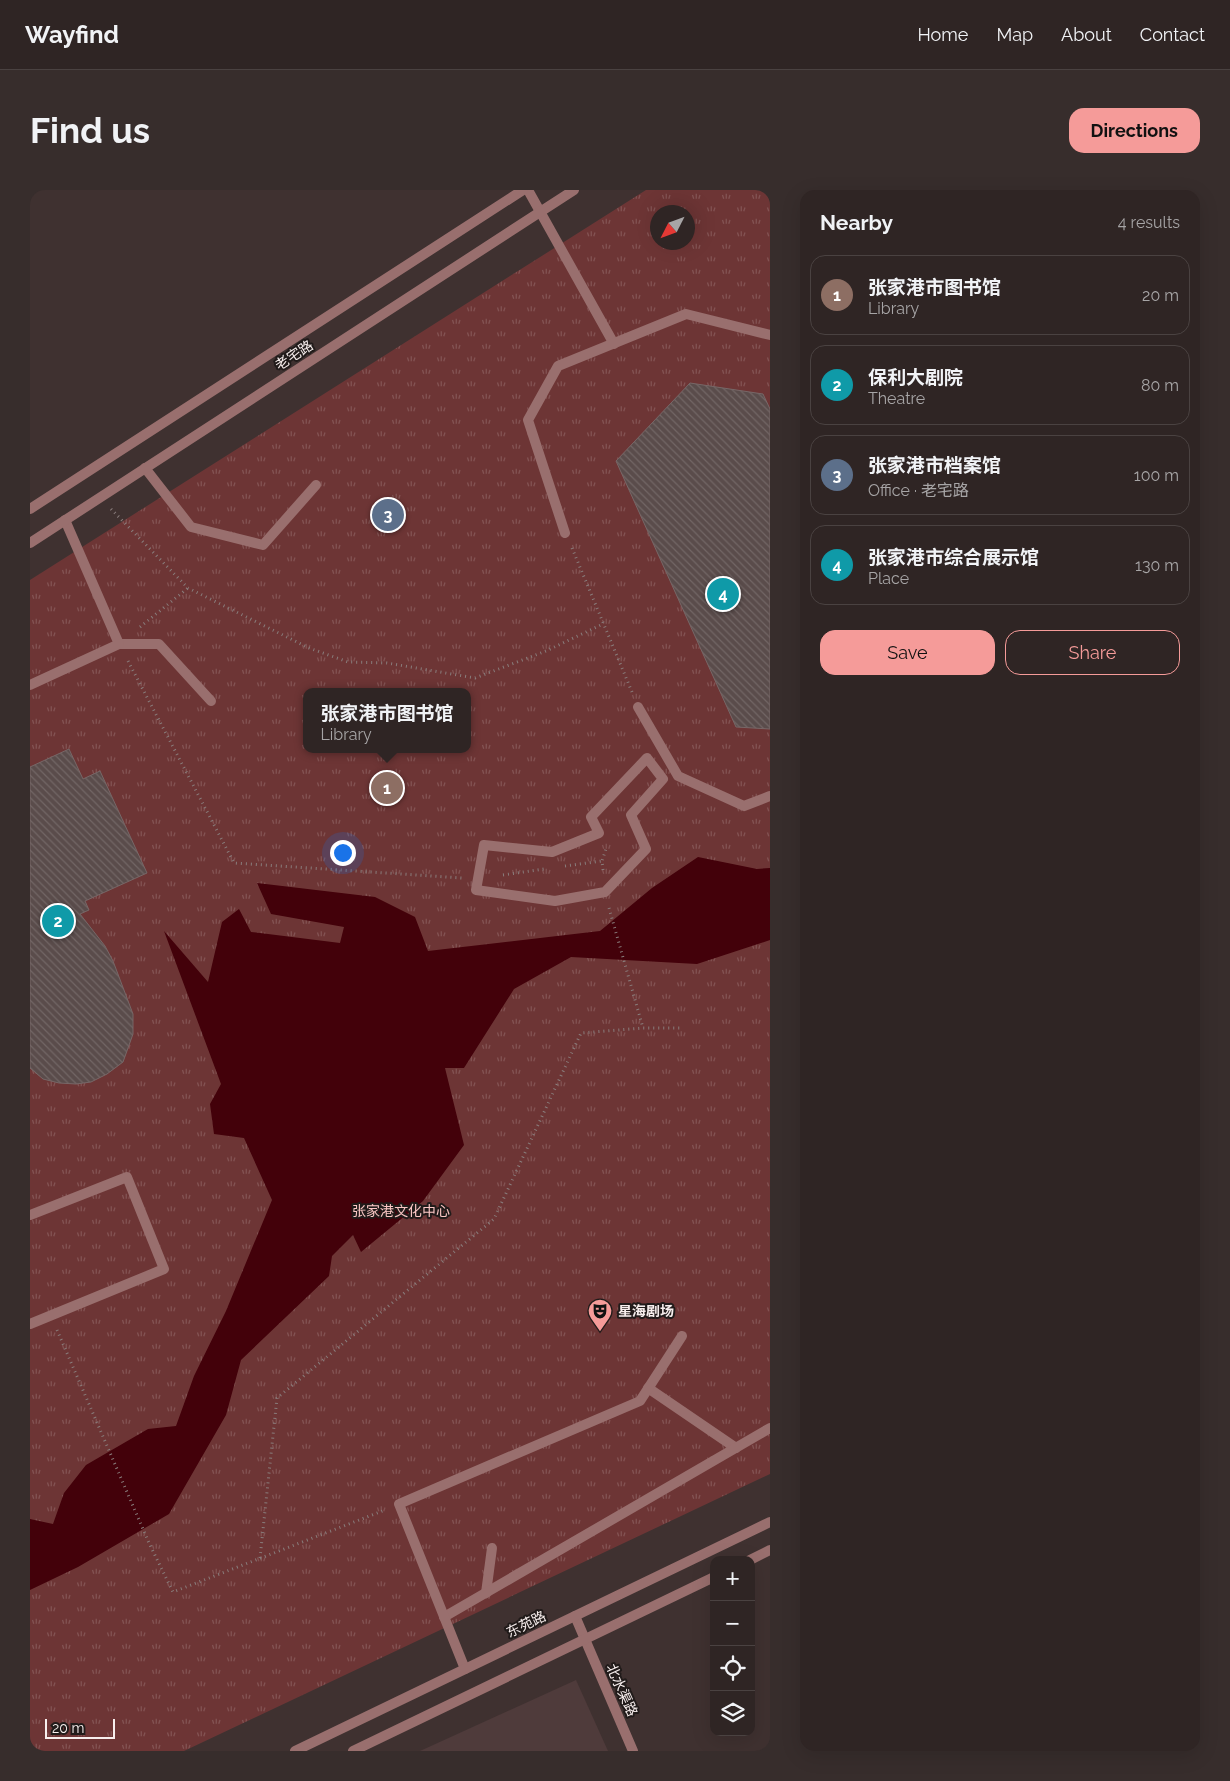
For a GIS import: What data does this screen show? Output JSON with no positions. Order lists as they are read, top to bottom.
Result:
{
  "streets": {
    "street": ["老宅路", "东苑路", "北水渠路"]
  },
  "crossings": [
    ["东苑路", "北水渠路"]
  ],
  "parks": ["张家港文化中心"],
  "places": {
    "theatre": ["星海剧场"]
  },
  "scale_bar": "20 m",
  "north": "bottom left",
  "page": {
    "header": "Wayfind",
    "nav": [
      "Home",
      "Map",
      "About",
      "Contact"
    ],
    "buttons": [
      "Directions",
      ["Save", "Share"]
    ],
    "title": "Find us",
    "heading": ["Nearby", "4 results"],
    "list": [
      {
        "mark": "1",
        "name": "张家港市图书馆",
        "note": "Library",
        "value": "20 m"
      },
      {
        "mark": "2",
        "name": "保利大剧院",
        "note": "Theatre",
        "value": "80 m"
      },
      {
        "mark": "3",
        "name": "张家港市档案馆",
        "note": "Office · 老宅路",
        "value": "100 m"
      },
      {
        "mark": "4",
        "name": "张家港市综合展示馆",
        "note": "Place",
        "value": "130 m"
      }
    ],
    "pins": [
      "3",
      "4",
      "1",
      "2"
    ],
    "popup": ["张家港市图书馆", "Library"],
    "map_buttons": ["+", "−"],
    "scale": "20 m"
  }
}
